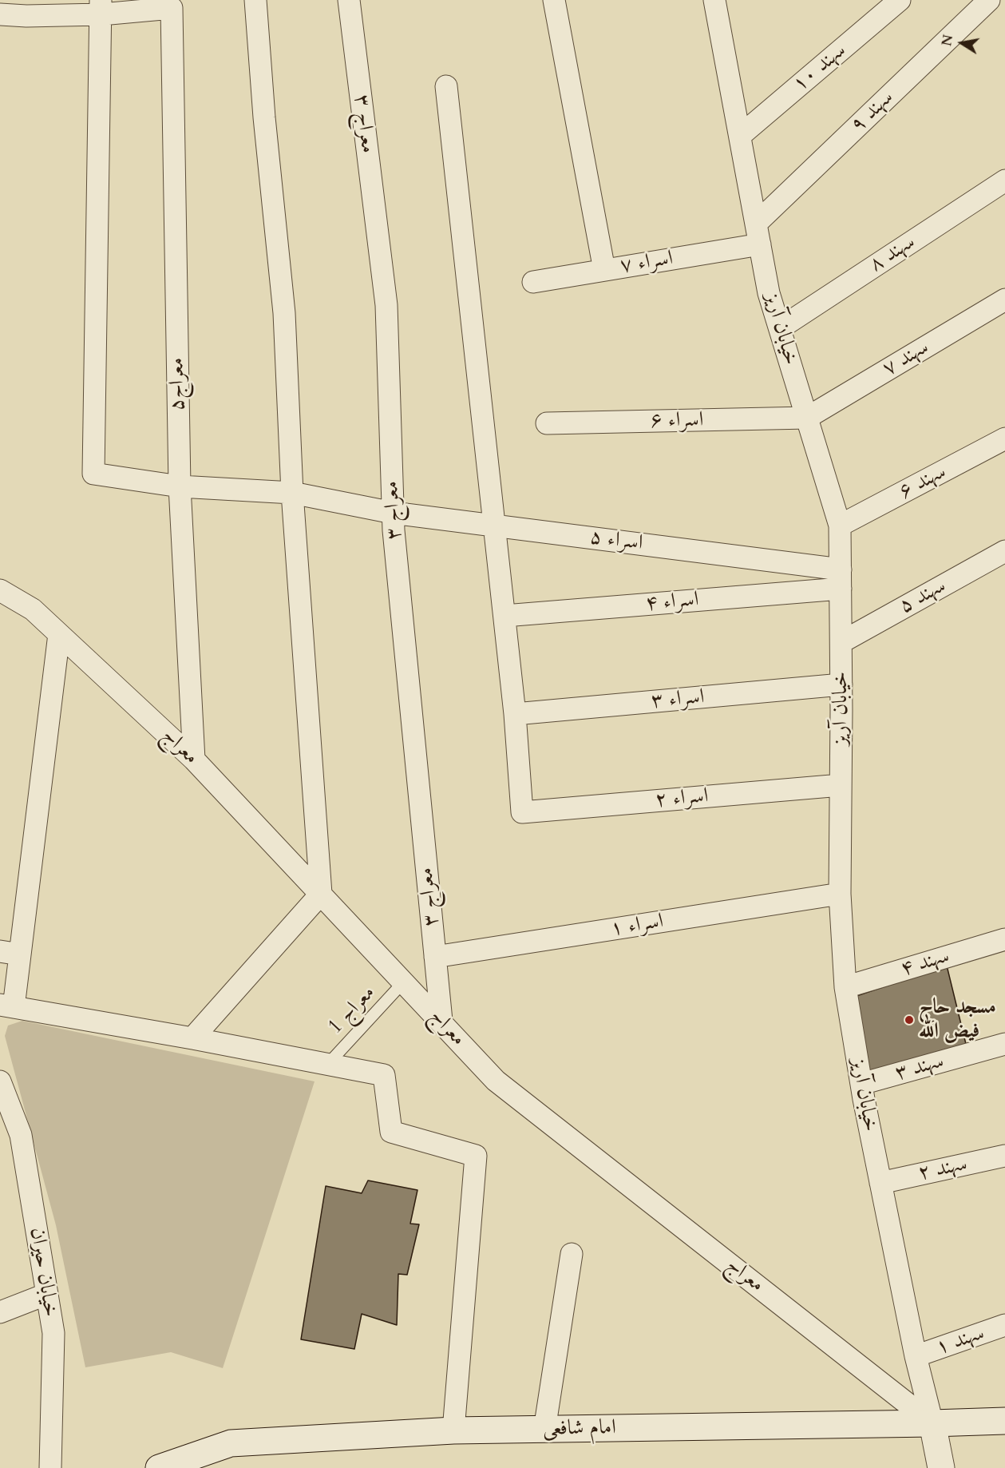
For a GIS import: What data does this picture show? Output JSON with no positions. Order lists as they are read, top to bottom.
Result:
{
  "streets": {
    "main road": ["امام شافعی"],
    "street": [
      "سهند ۱۰",
      "سهند ۹",
      "معراج ۳",
      "سهند ۸",
      "اسراء ۷",
      "خیابان آریز",
      "سهند ۷",
      "معراج۵",
      "اسراء ۶",
      "سهند ۶",
      "اسراء ۵",
      "سهند ۵",
      "اسراء ۴",
      "اسراء ۳",
      "معراج",
      "اسراء ۲",
      "اسراء ۱",
      "سهند ۴",
      "سهند ۳",
      "سهند ۲",
      "خیابان حیران",
      "سهند ۱"
    ],
    "lane": ["معراج 1"]
  },
  "crossings": [
    ["سهند ۱۰", "خیابان آریز"],
    ["سهند ۹", "اسراء ۷"],
    ["سهند ۹", "خیابان آریز"],
    ["معراج ۳", "اسراء ۵"],
    ["معراج ۳", "معراج"],
    ["معراج ۳", "اسراء ۱"],
    ["سهند ۸", "خیابان آریز"],
    ["اسراء ۷", "خیابان آریز"],
    ["خیابان آریز", "سهند ۷"],
    ["خیابان آریز", "اسراء ۶"],
    ["خیابان آریز", "سهند ۶"],
    ["خیابان آریز", "اسراء ۵"],
    ["خیابان آریز", "سهند ۵"],
    ["خیابان آریز", "اسراء ۴"],
    ["خیابان آریز", "اسراء ۳"],
    ["خیابان آریز", "معراج"],
    ["خیابان آریز", "اسراء ۲"],
    ["خیابان آریز", "اسراء ۱"],
    ["خیابان آریز", "سهند ۴"],
    ["خیابان آریز", "سهند ۳"],
    ["خیابان آریز", "سهند ۲"],
    ["خیابان آریز", "سهند ۱"],
    ["خیابان آریز", "امام شافعی"],
    ["سهند ۷", "اسراء ۶"],
    ["معراج۵", "اسراء ۵"],
    ["معراج۵", "معراج"],
    ["اسراء ۵", "اسراء ۴"],
    ["اسراء ۳", "اسراء ۲"],
    ["معراج", "معراج 1"],
    ["معراج", "امام شافعی"]
  ],
  "places": ["مسجد حاج فیض الله"],
  "north": "left"
}
